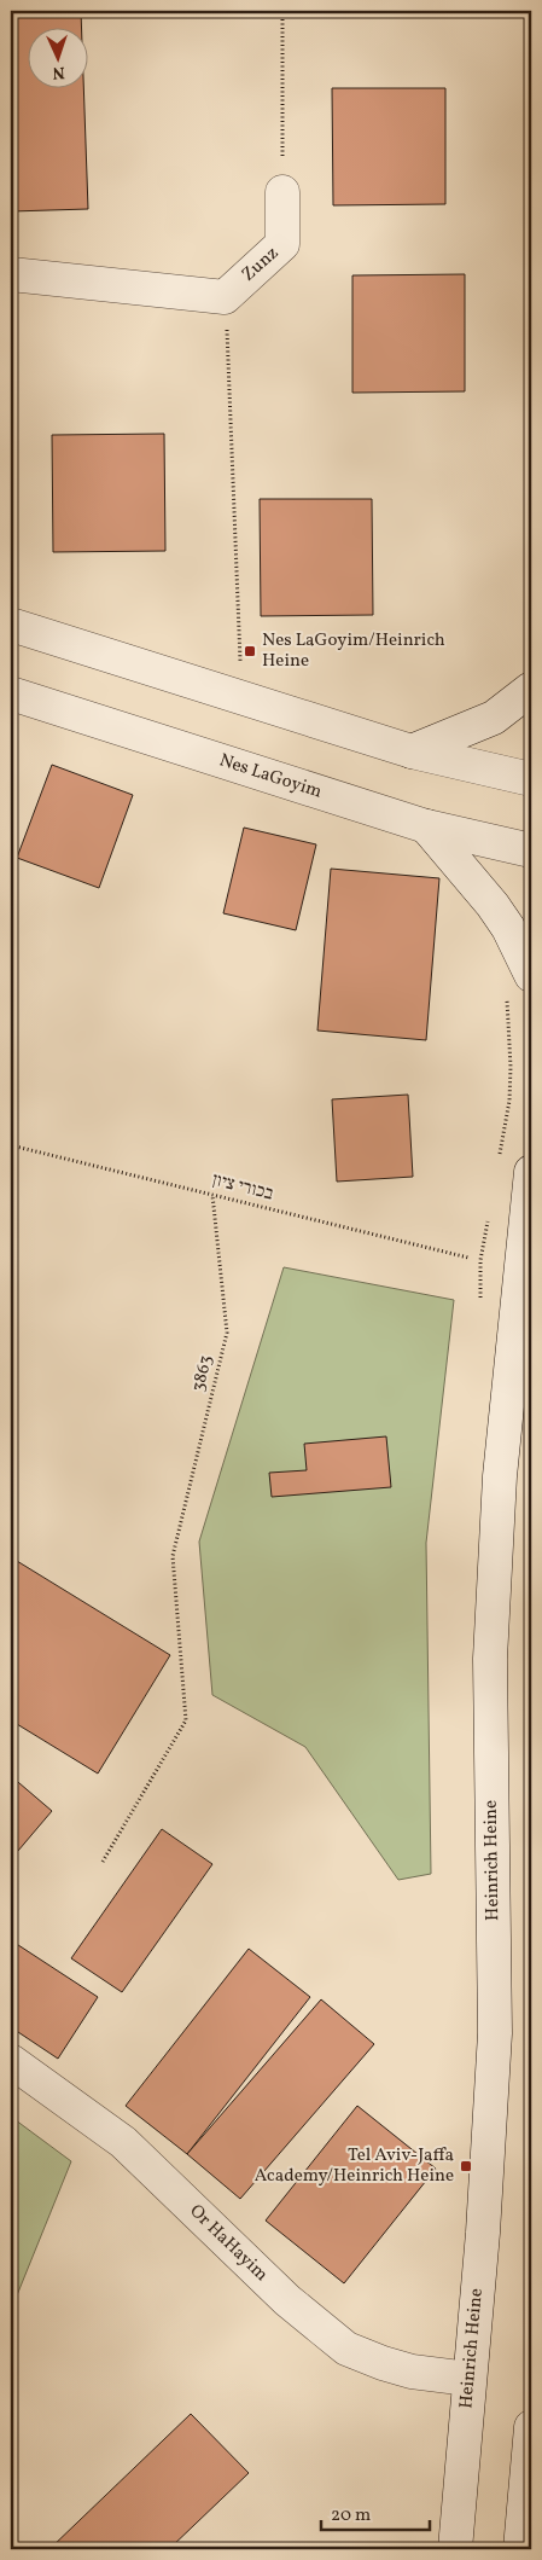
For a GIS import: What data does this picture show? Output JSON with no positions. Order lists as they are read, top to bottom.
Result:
{
  "streets": {
    "street": [
      "Zunz",
      "Nes LaGoyim",
      "Heinrich Heine",
      "Or HaHayim"
    ],
    "path": ["בכורי ציון", "3863"]
  },
  "crossings": [
    ["בכורי ציון", "3863"],
    ["Heinrich Heine", "Or HaHayim"]
  ],
  "places": {
    "transit": ["Nes LaGoyim/Heinrich Heine", "Tel Aviv-Jaffa Academy/Heinrich Heine"]
  },
  "scale_bar": "20 m",
  "north": "bottom"
}
